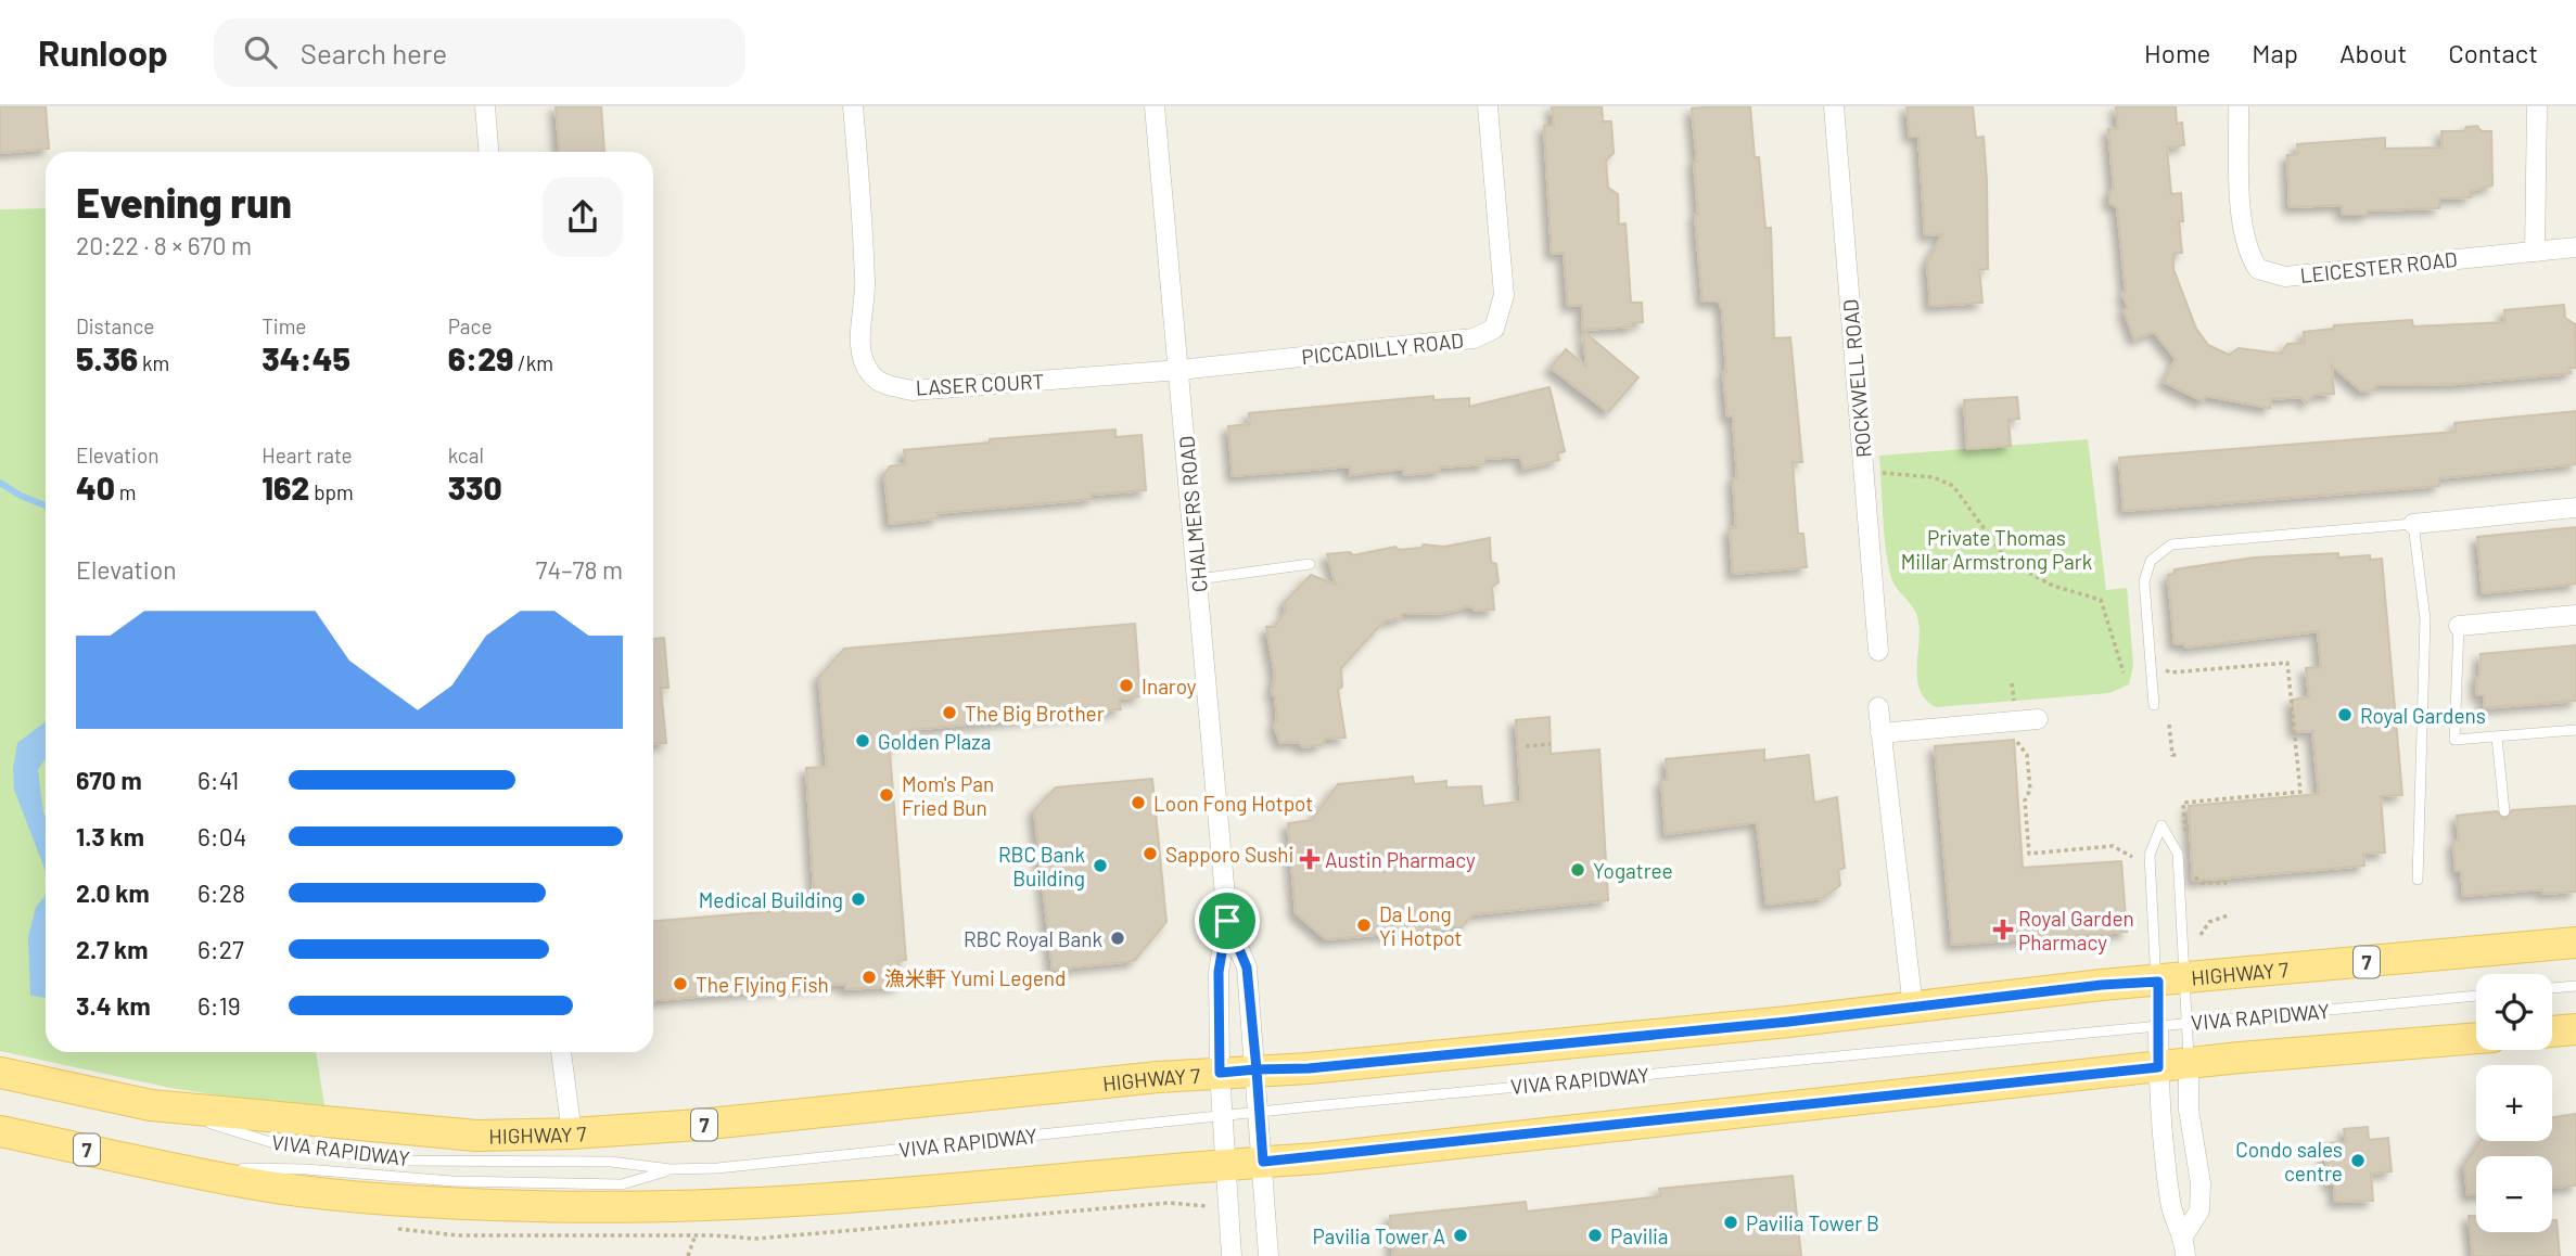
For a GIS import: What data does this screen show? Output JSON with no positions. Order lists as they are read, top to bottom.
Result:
{
  "streets": {
    "main road": ["7", "HIGHWAY 7"],
    "street": [
      "LEICESTER ROAD",
      "PICCADILLY ROAD",
      "ROCKWELL ROAD",
      "LASER COURT",
      "CHALMERS ROAD"
    ],
    "lane": ["VIVA RAPIDWAY"]
  },
  "crossings": [
    ["PICCADILLY ROAD", "LASER COURT"],
    ["PICCADILLY ROAD", "CHALMERS ROAD"],
    ["LASER COURT", "CHALMERS ROAD"],
    ["CHALMERS ROAD", "7"],
    ["CHALMERS ROAD", "HIGHWAY 7"],
    ["CHALMERS ROAD", "VIVA RAPIDWAY"],
    ["7", "VIVA RAPIDWAY"],
    ["HIGHWAY 7", "VIVA RAPIDWAY"]
  ],
  "parks": ["Private Thomas Millar Armstrong Park"],
  "places": {
    "other": [
      "Inaroy",
      "The Big Brother",
      "Royal Gardens",
      "Golden Plaza",
      "Mom's Pan Fried Bun",
      "Loon Fong Hotpot",
      "Sapporo Sushi",
      "RBC Bank Building",
      "Yogatree",
      "Medical Building",
      "Da Long Yi Hotpot",
      "RBC Royal Bank",
      "漁米軒 Yumi Legend",
      "The Flying Fish",
      "Condo sales centre",
      "Pavilia Tower B",
      "Pavilia Tower A",
      "Pavilia"
    ],
    "health": ["Austin Pharmacy", "Royal Garden Pharmacy"]
  },
  "page": {
    "header": "Runloop",
    "search": "Search here",
    "nav": [
      "Home",
      "Map",
      "About",
      "Contact"
    ],
    "heading": ["Evening run", "20:22 · 8 × 670 m"],
    "stats": [
      ["Distance", "5.36 km"],
      ["Time", "34:45"],
      ["Pace", "6:29 /km"],
      ["Elevation", "40 m"],
      ["Heart rate", "162 bpm"],
      ["kcal", "330"]
    ],
    "chart": ["Elevation", "74–78 m"],
    "list": [
      {
        "name": "670 m",
        "note": "6:41"
      },
      {
        "name": "1.3 km",
        "note": "6:04"
      },
      {
        "name": "2.0 km",
        "note": "6:28"
      },
      {
        "name": "2.7 km",
        "note": "6:27"
      },
      {
        "name": "3.4 km",
        "note": "6:19"
      }
    ],
    "map_buttons": ["+", "−"]
  }
}
